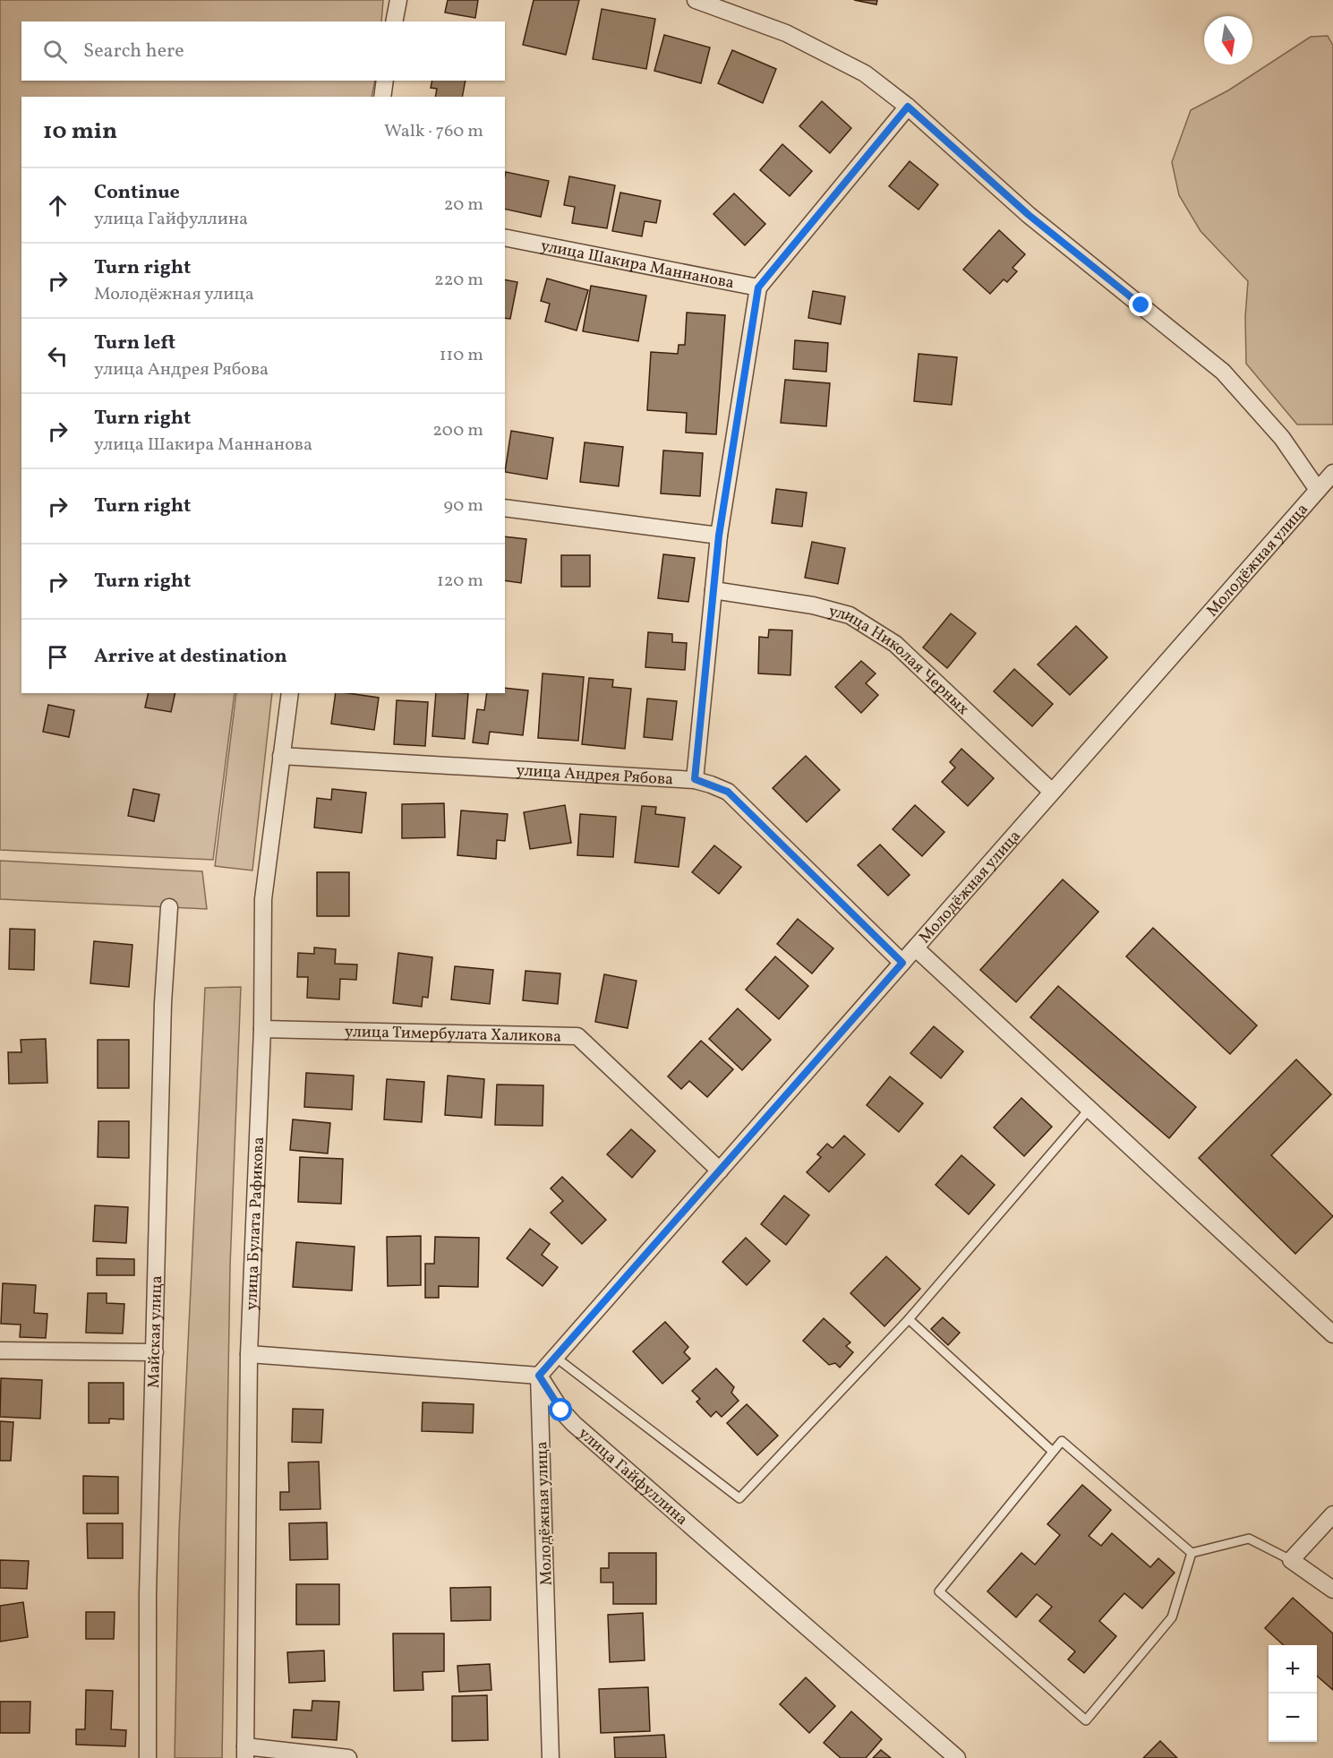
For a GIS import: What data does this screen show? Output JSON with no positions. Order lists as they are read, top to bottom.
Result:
{
  "streets": {
    "street": [
      "улица Шакира Маннанова",
      "Молодёжная улица",
      "улица Николая Черных",
      "улица Андрея Рябова",
      "улица Тимербулата Халикова",
      "улица Булата Рафикова",
      "Майская улица",
      "улица Гайфуллина"
    ]
  },
  "crossings": [
    ["Молодёжная улица", "улица Николая Черных"],
    ["Молодёжная улица", "улица Андрея Рябова"],
    ["Молодёжная улица", "улица Тимербулата Халикова"],
    ["Молодёжная улица", "улица Гайфуллина"],
    ["улица Андрея Рябова", "улица Булата Рафикова"],
    ["улица Тимербулата Халикова", "улица Булата Рафикова"]
  ],
  "north": "bottom",
  "page": {
    "search": "Search here",
    "heading": ["10 min", "Walk · 760 m"],
    "list": [
      ["Continue", "улица Гайфуллина", "20 m"],
      ["Turn right", "Молодёжная улица", "220 m"],
      ["Turn left", "улица Андрея Рябова", "110 m"],
      ["Turn right", "улица Шакира Маннанова", "200 m"],
      ["Turn right", "90 m"],
      ["Turn right", "120 m"],
      "Arrive at destination"
    ],
    "map_buttons": ["+", "−"]
  }
}
